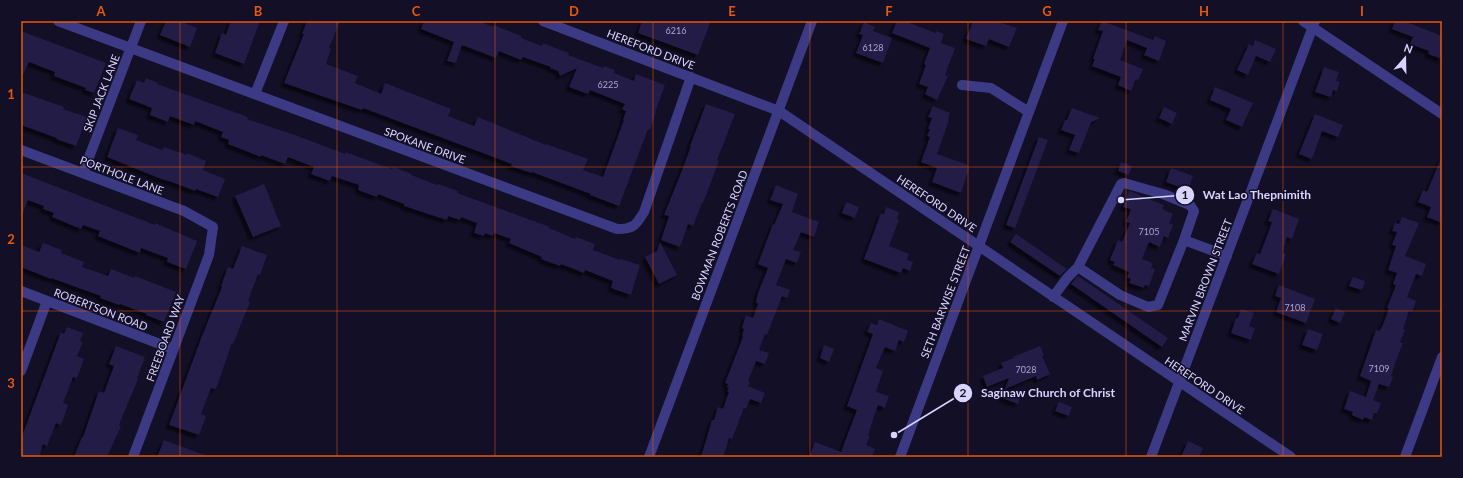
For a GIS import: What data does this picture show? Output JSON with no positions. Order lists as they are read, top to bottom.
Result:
{
  "streets": {
    "street": [
      "HEREFORD DRIVE",
      "SKIP JACK LANE",
      "SPOKANE DRIVE",
      "PORTHOLE LANE",
      "BOWMAN ROBERTS ROAD",
      "MARVIN BROWN STREET",
      "SETH BARWISE STREET",
      "ROBERTSON ROAD",
      "FREEBOARD WAY"
    ]
  },
  "crossings": [
    ["HEREFORD DRIVE", "SPOKANE DRIVE"],
    ["HEREFORD DRIVE", "BOWMAN ROBERTS ROAD"],
    ["HEREFORD DRIVE", "MARVIN BROWN STREET"],
    ["HEREFORD DRIVE", "SETH BARWISE STREET"],
    ["SKIP JACK LANE", "SPOKANE DRIVE"],
    ["SKIP JACK LANE", "PORTHOLE LANE"],
    ["PORTHOLE LANE", "FREEBOARD WAY"],
    ["ROBERTSON ROAD", "FREEBOARD WAY"]
  ],
  "places": ["Wat Lao Thepnimith", "Saginaw Church of Christ"],
  "house_numbers": [
    "6216",
    "6128",
    "6225",
    "7105",
    "7108",
    "7109",
    "7028"
  ],
  "north": "top",
  "grid": {
    "columns": [
      "A",
      "B",
      "C",
      "D",
      "E",
      "F",
      "G",
      "H",
      "I"
    ],
    "rows": ["1", "2", "3"]
  }
}
